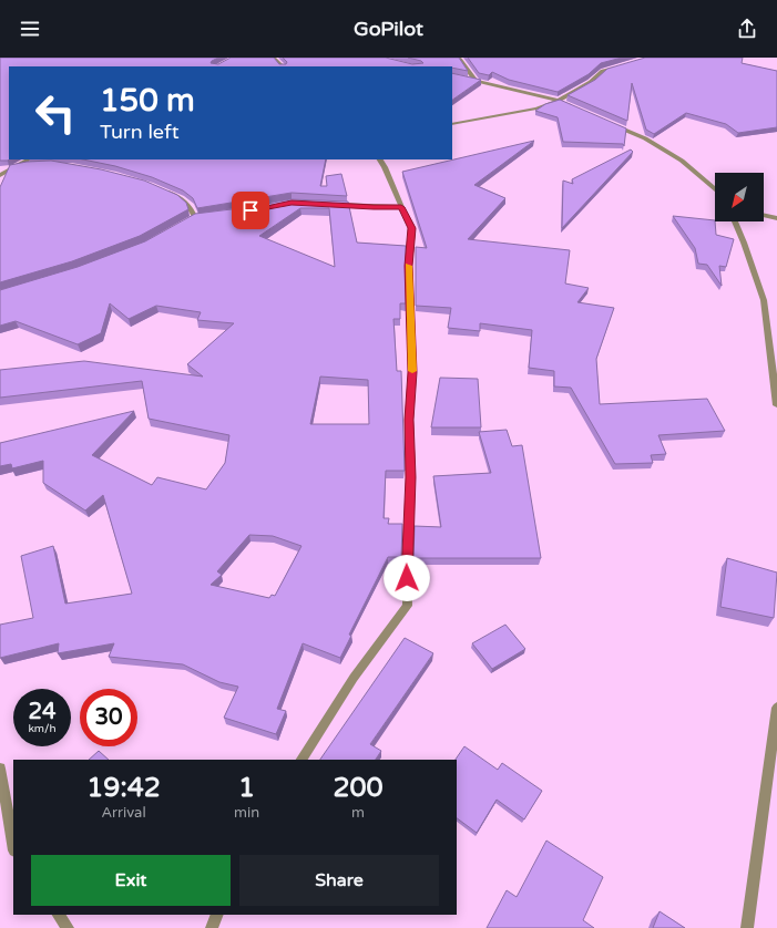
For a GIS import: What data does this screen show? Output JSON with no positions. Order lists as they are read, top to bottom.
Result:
{
  "north": "bottom left",
  "page": {
    "header": "GoPilot",
    "turn": ["150 m", "Turn left"],
    "speed": "24 km/h",
    "limit": "30",
    "eta": [
      "19:42",
      "Arrival",
      "1",
      "min",
      "200",
      "m"
    ],
    "buttons": ["Exit", "Share"]
  }
}
